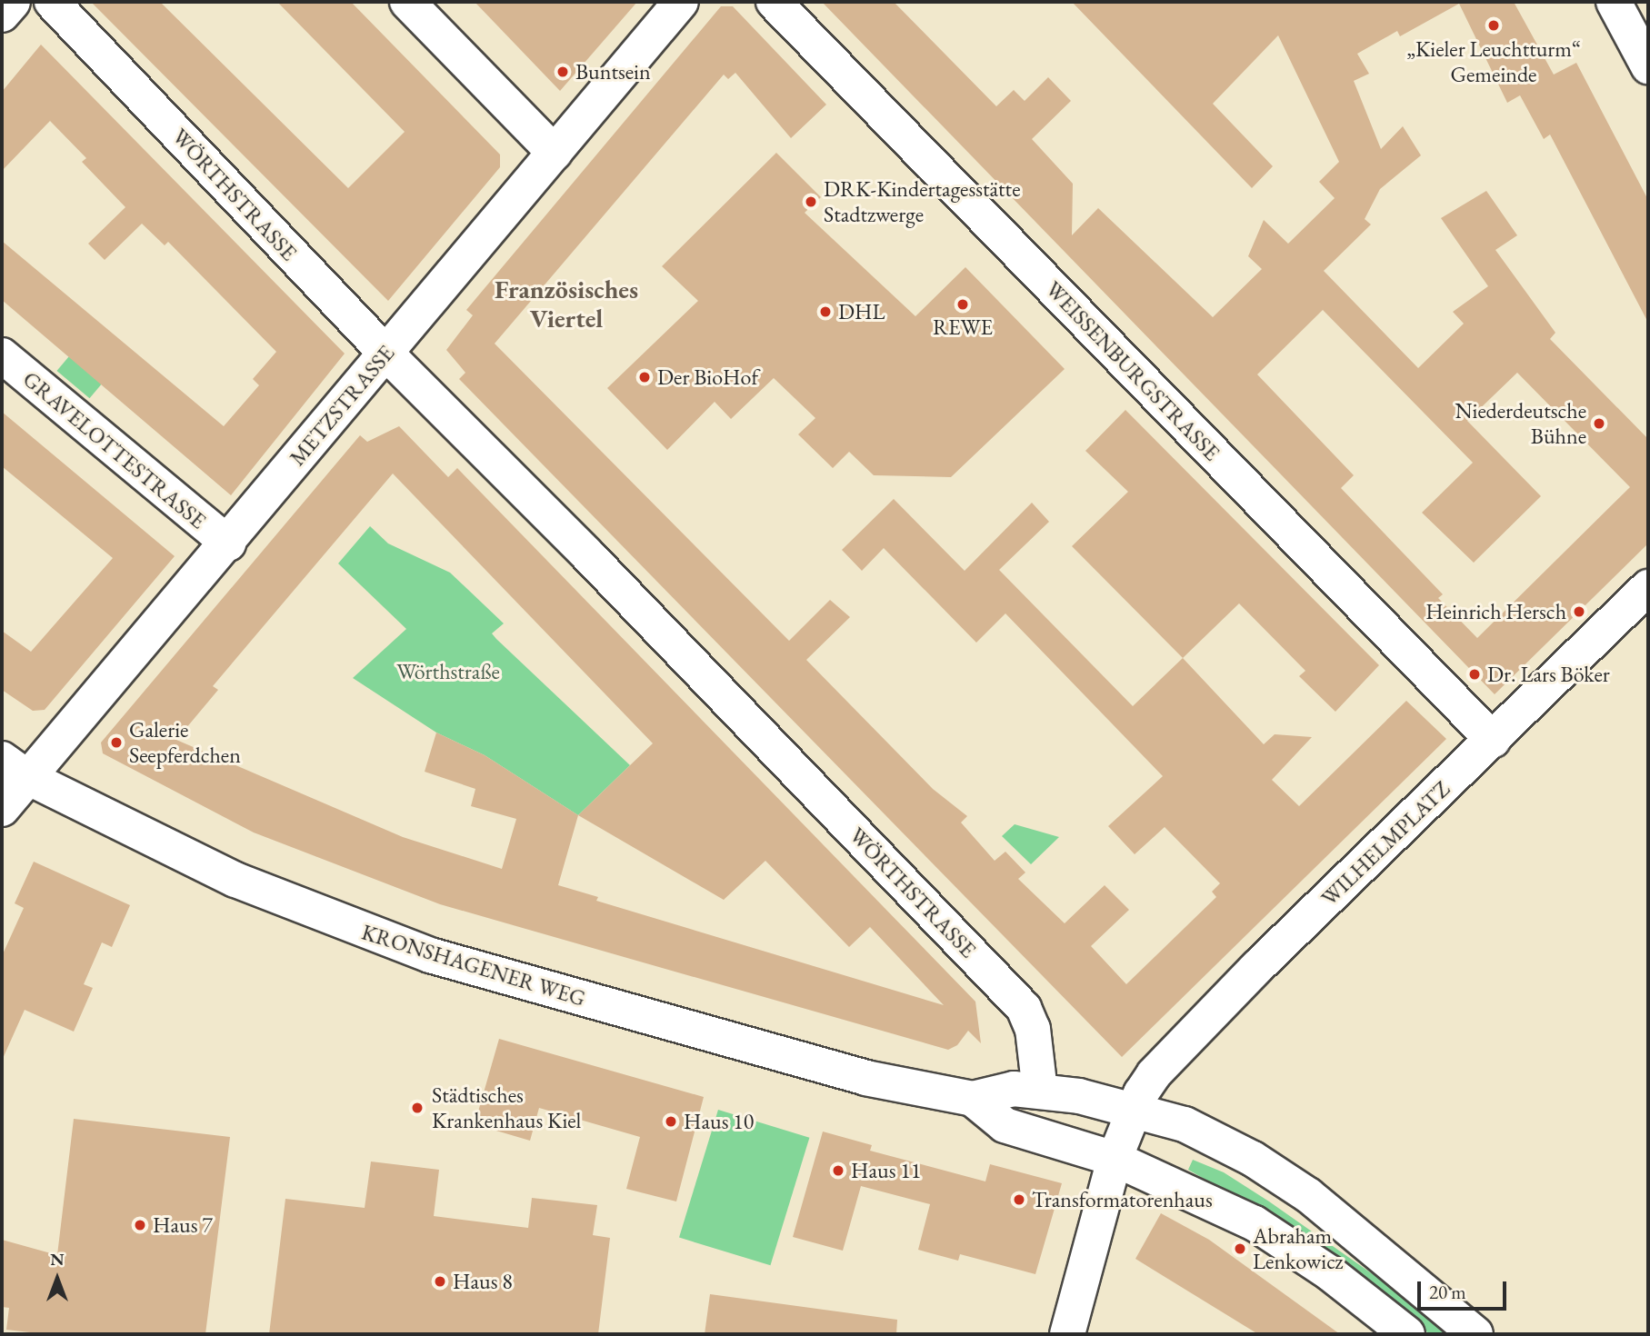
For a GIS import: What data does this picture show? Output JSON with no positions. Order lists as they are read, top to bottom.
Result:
{
  "streets": {
    "street": [
      "WÖRTHSTRASSE",
      "WEISSENBURGSTRASSE",
      "METZSTRASSE",
      "GRAVELOTTESTRASSE",
      "WILHELMPLATZ",
      "KRONSHAGENER WEG"
    ]
  },
  "crossings": [
    ["WÖRTHSTRASSE", "METZSTRASSE"],
    ["WÖRTHSTRASSE", "KRONSHAGENER WEG"],
    ["WEISSENBURGSTRASSE", "WILHELMPLATZ"],
    ["METZSTRASSE", "GRAVELOTTESTRASSE"],
    ["METZSTRASSE", "KRONSHAGENER WEG"],
    ["WILHELMPLATZ", "KRONSHAGENER WEG"]
  ],
  "districts": ["Französisches Viertel"],
  "parks": ["Wörthstraße"],
  "places": [
    "„Kieler Leuchtturm“ Gemeinde",
    "Buntsein",
    "DRK-Kindertagesstätte Stadtzwerge",
    "REWE",
    "DHL",
    "Der BioHof",
    "Niederdeutsche Bühne",
    "Heinrich Hersch",
    "Dr. Lars Böker",
    "Galerie Seepferdchen",
    "Städtisches Krankenhaus Kiel",
    "Haus 10",
    "Haus 11",
    "Transformatorenhaus",
    "Haus 7",
    "Abraham Lenkowicz",
    "Haus 8"
  ],
  "scale_bar": "20 m",
  "north": "top"
}
